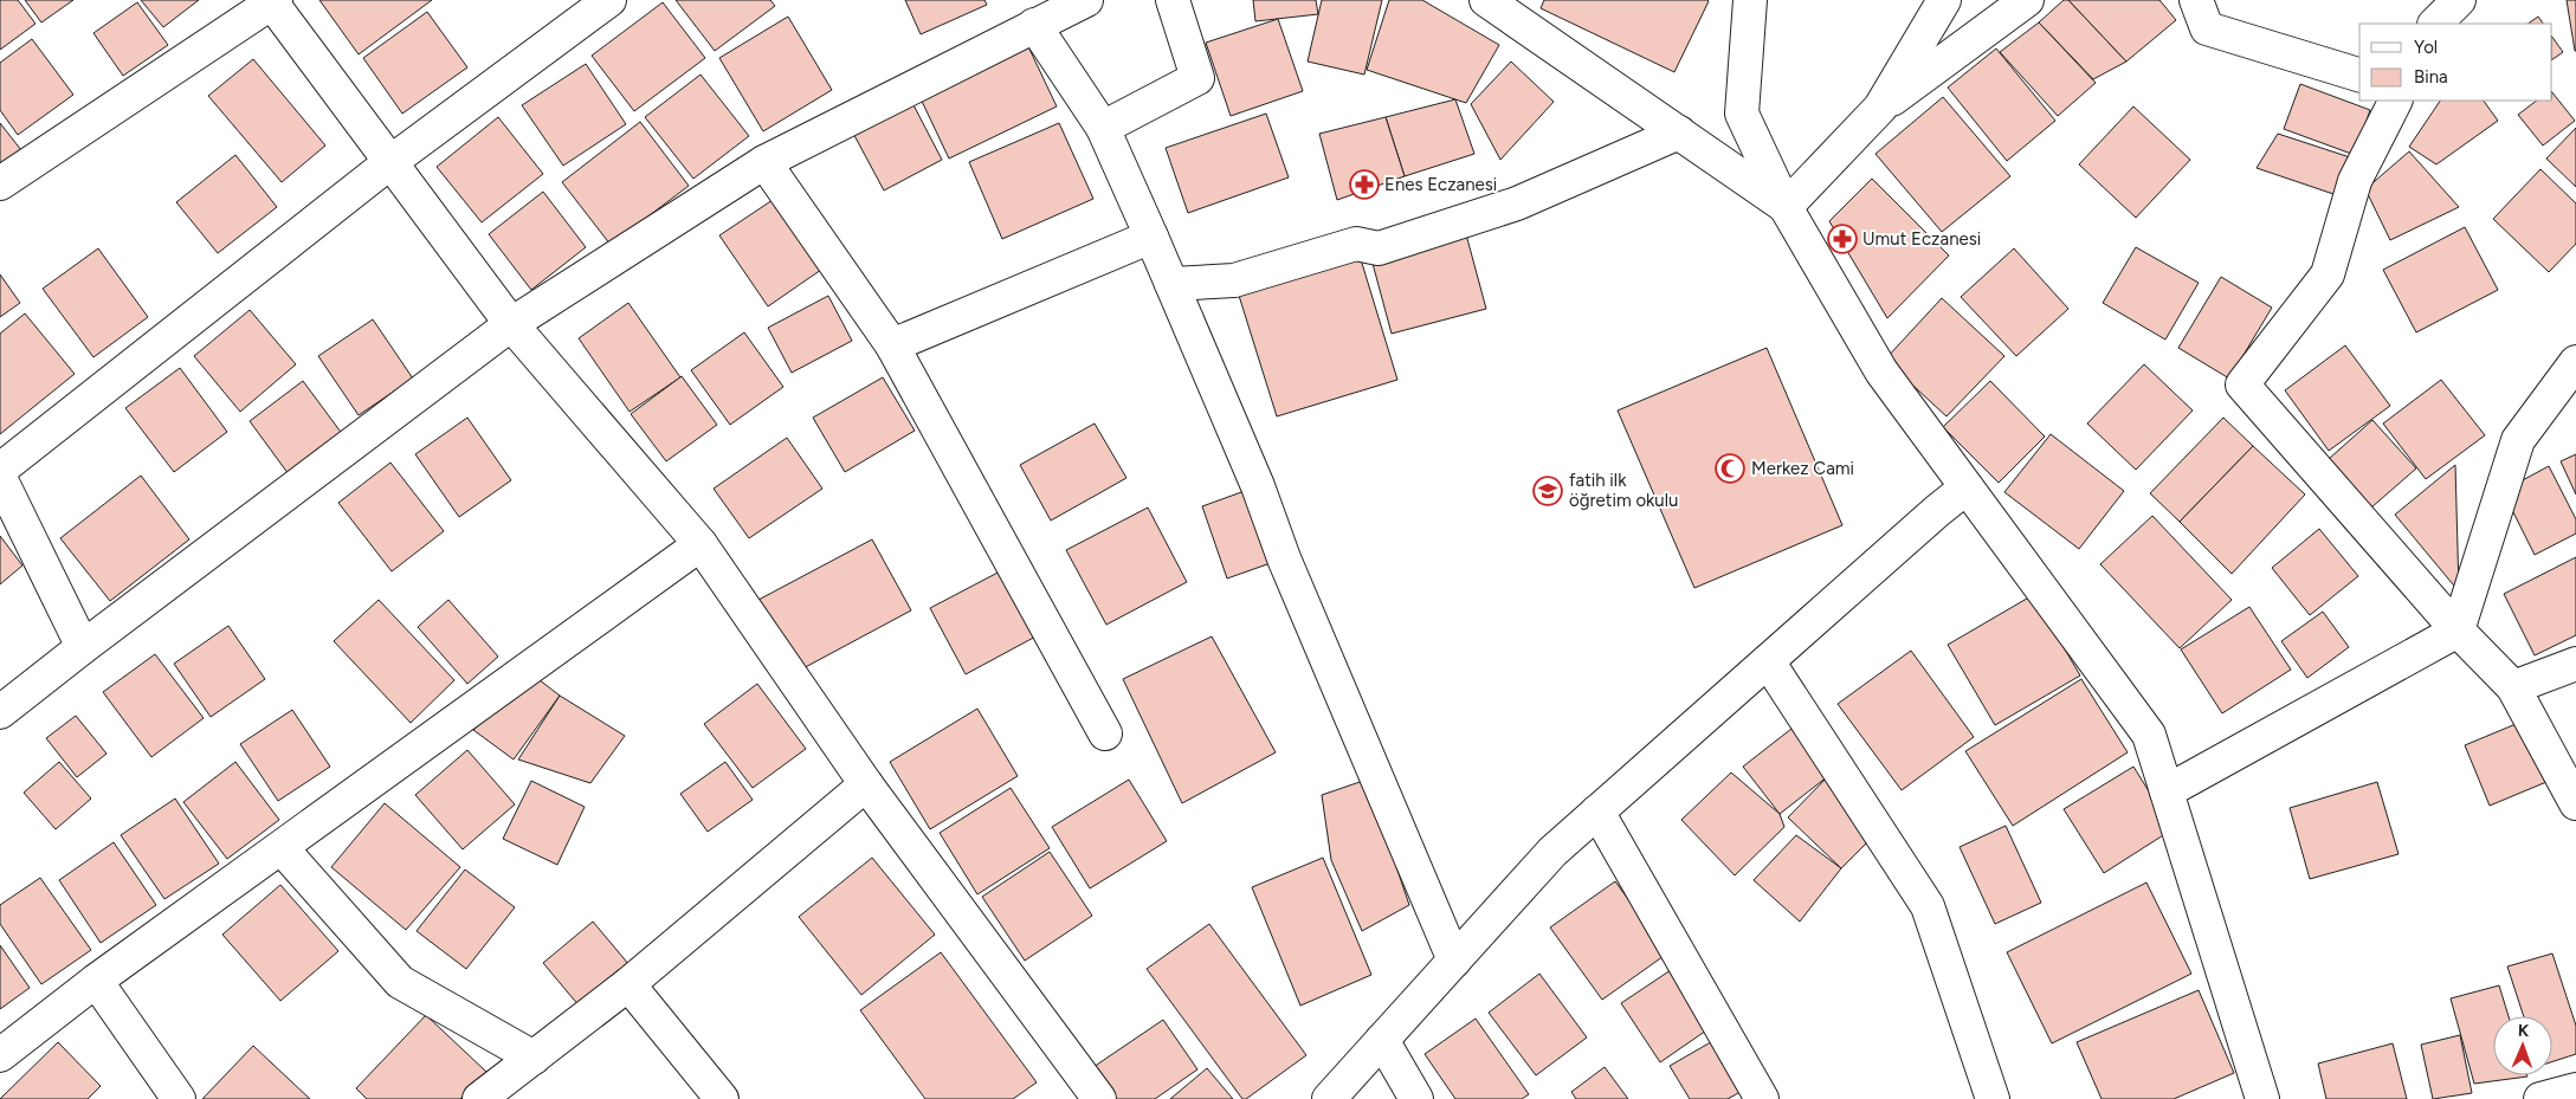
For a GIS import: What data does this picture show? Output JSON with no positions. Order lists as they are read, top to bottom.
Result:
{
  "places": {
    "pharmacy": ["Enes Eczanesi", "Umut Eczanesi"],
    "mosque": ["Merkez Cami"],
    "school or university": ["fatih ilk öğretim okulu"]
  },
  "legend": ["Yol", "Bina"],
  "north": "top"
}
